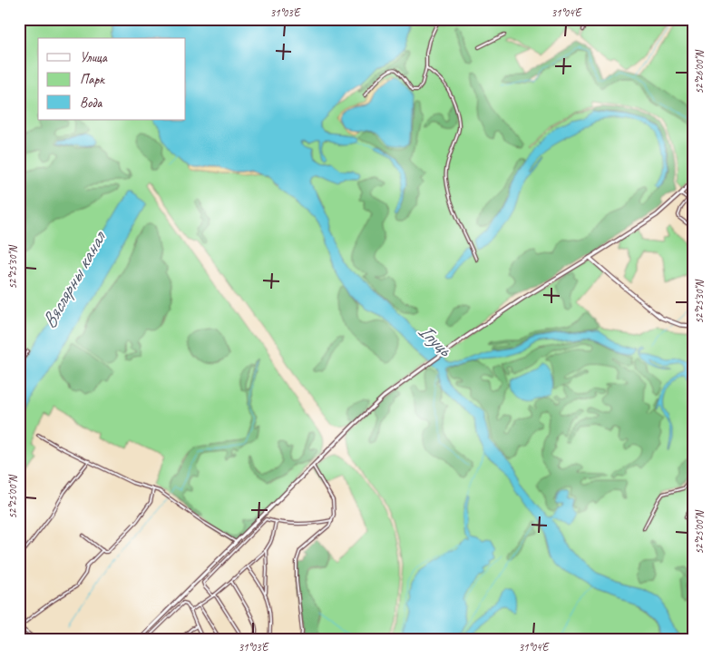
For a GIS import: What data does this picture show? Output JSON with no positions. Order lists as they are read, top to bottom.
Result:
{
  "water": ["Вяслярны канал", "Іпуць"],
  "legend": ["Улица", "Парк", "Вода"],
  "coordinates": [
    "31°03'E",
    "31°04'E",
    "52°26'00\"N",
    "52°25'30\"N",
    "52°25'00\"N"
  ]
}
